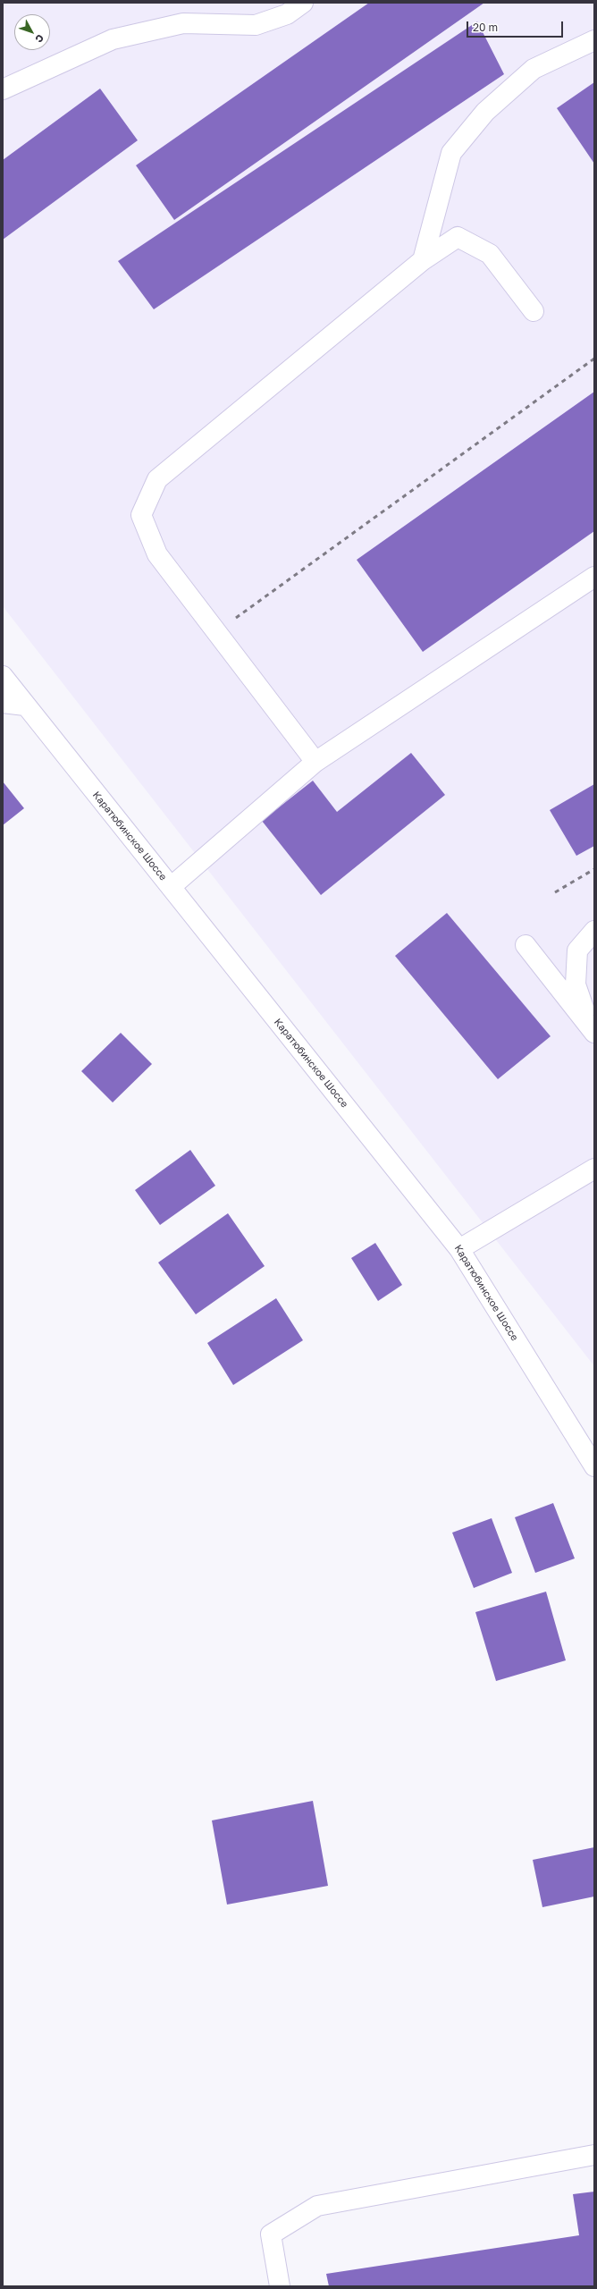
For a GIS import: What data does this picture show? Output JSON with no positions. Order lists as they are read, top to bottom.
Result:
{
  "streets": {
    "street": ["Каратюбинское Шоссе"]
  },
  "scale_bar": "20 m",
  "north": "bottom right"
}
